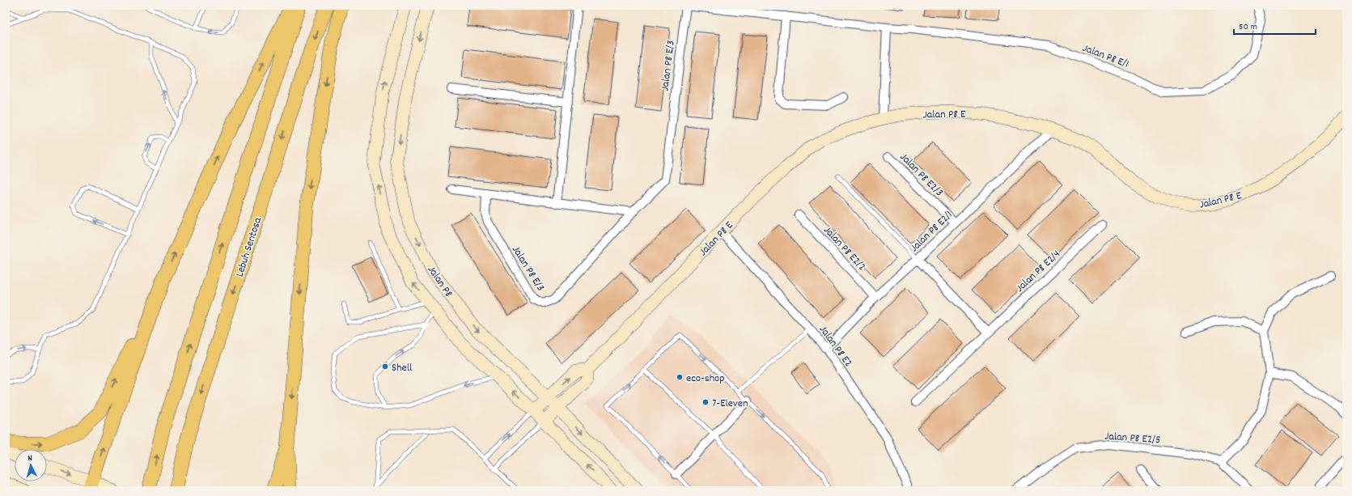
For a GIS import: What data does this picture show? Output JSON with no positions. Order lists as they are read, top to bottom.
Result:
{
  "streets": {
    "main road": ["Lebuh Sentosa"],
    "street": [
      "Jalan P8 E/1",
      "Jalan P8 E/3",
      "Jalan P8 E",
      "Jalan P8 E2/3",
      "Jalan P8 E2/1",
      "Jalan P8 E2/2",
      "Jalan P8 E2/4",
      "Jalan P8",
      "Jalan P8 E2",
      "Jalan P8 E2/5"
    ]
  },
  "crossings": [
    ["Jalan P8 E/1", "Jalan P8 E/3"],
    ["Jalan P8 E", "Jalan P8 E2/1"],
    ["Jalan P8 E", "Jalan P8 E2"],
    ["Jalan P8 E2/3", "Jalan P8 E2/1"],
    ["Jalan P8 E2/1", "Jalan P8 E2/2"],
    ["Jalan P8 E2/1", "Jalan P8 E2"]
  ],
  "places": ["Shell", "eco-shop", "7-Eleven"],
  "scale_bar": "50 m",
  "north": "top"
}
